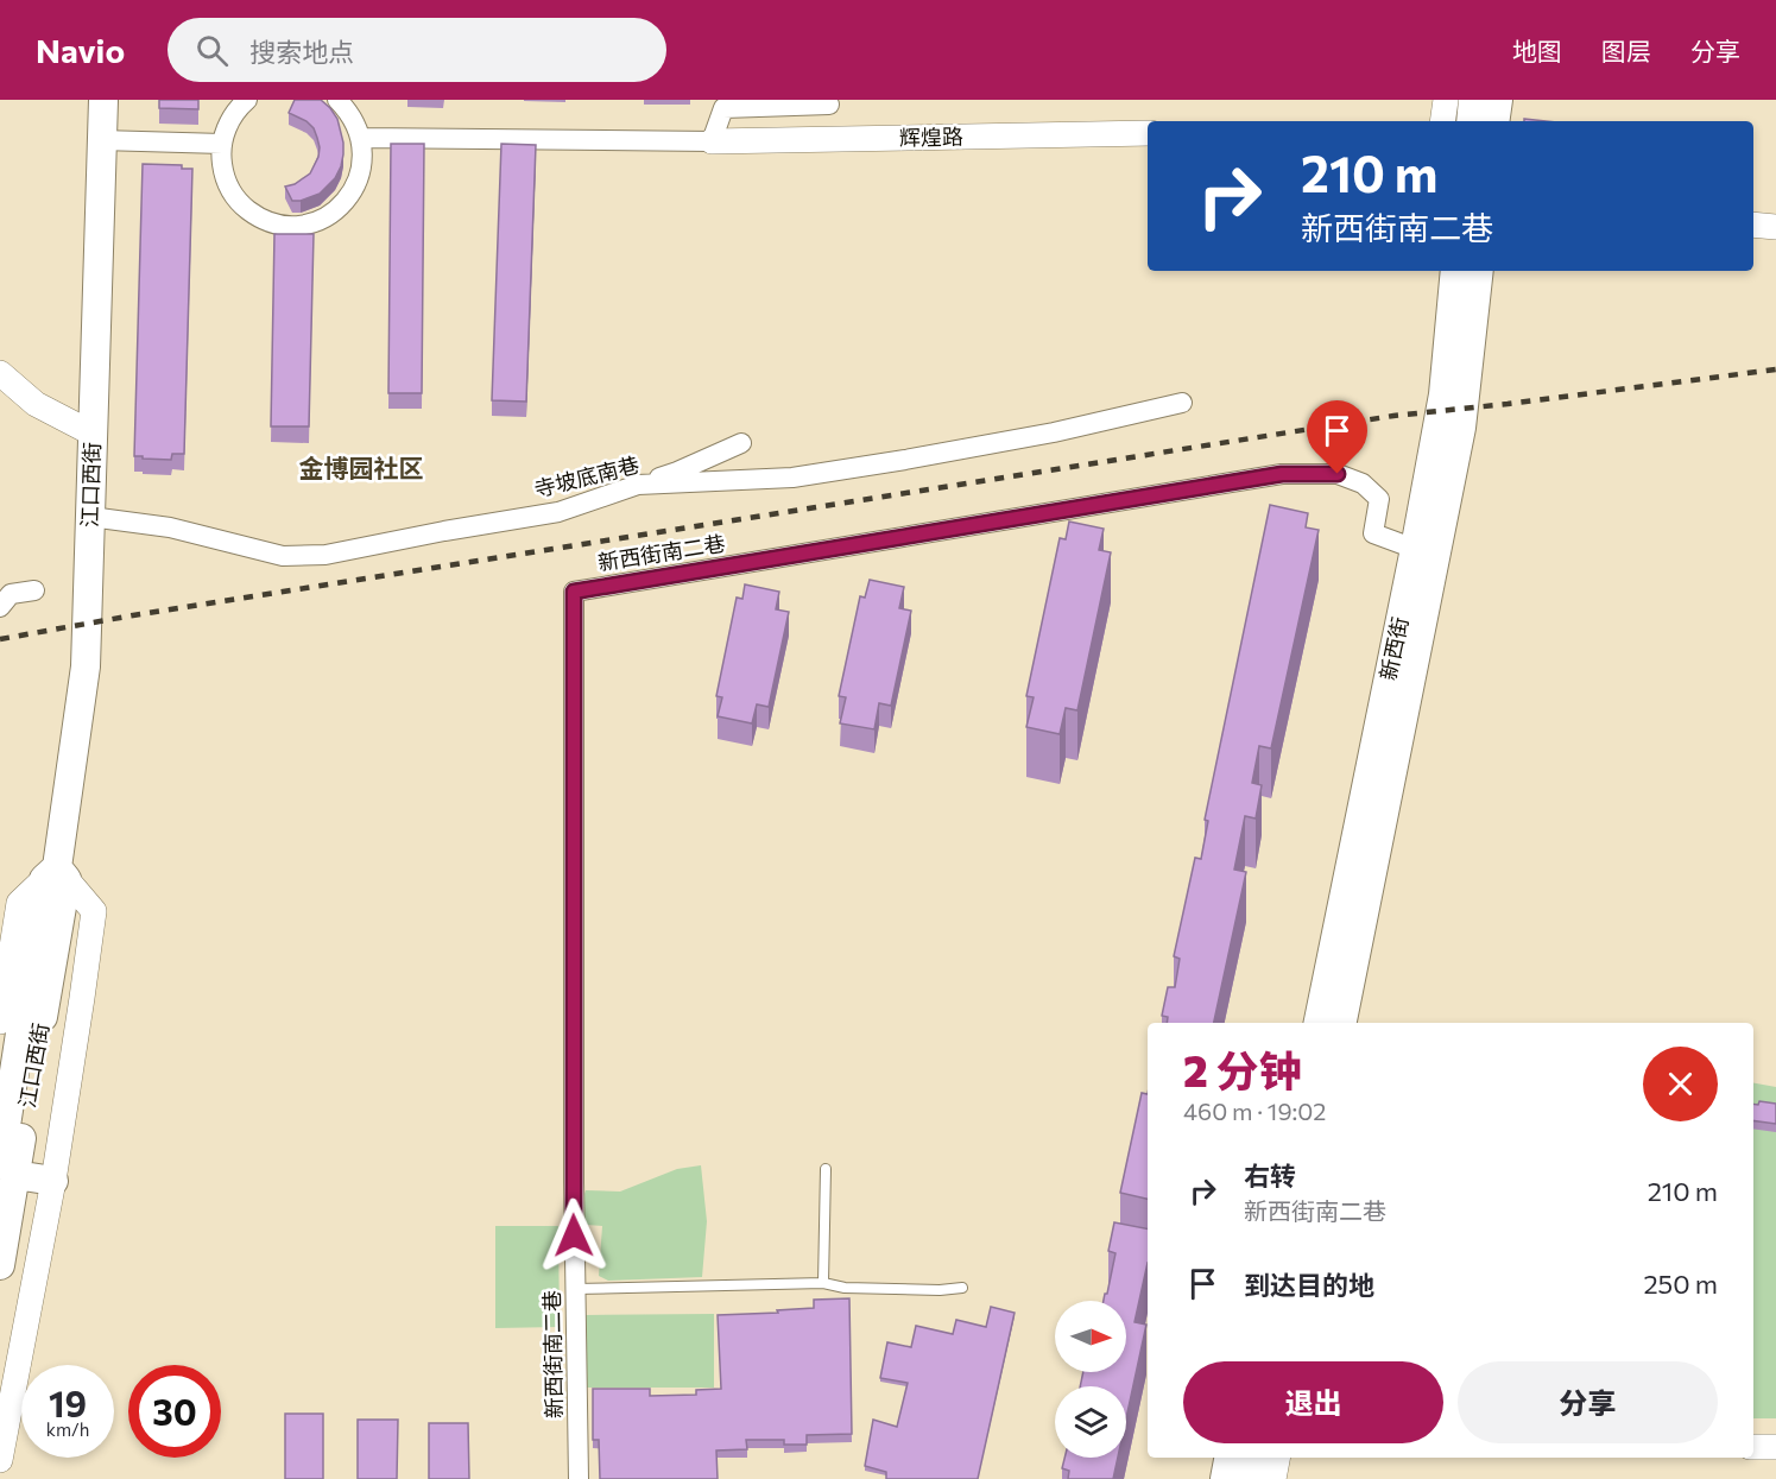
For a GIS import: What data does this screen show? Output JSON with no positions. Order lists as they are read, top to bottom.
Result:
{
  "streets": {
    "main road": ["江口西街", "新西街"],
    "street": ["辉煌路", "寺坡底南巷", "新西街南二巷"]
  },
  "crossings": [
    ["寺坡底南巷", "江口西街"],
    ["新西街南二巷", "新西街"]
  ],
  "districts": ["金博园社区"],
  "north": "right",
  "page": {
    "header": "Navio",
    "search": "搜索地点",
    "nav": ["地图", "图层", "分享"],
    "turn": ["210 m", "新西街南二巷"],
    "heading": ["2 分钟", "460 m · 19:02"],
    "list": [
      {
        "name": "右转",
        "note": "新西街南二巷",
        "value": "210 m"
      },
      {
        "name": "到达目的地",
        "value": "250 m"
      }
    ],
    "buttons": ["退出", "分享"],
    "speed": "19 km/h",
    "limit": "30"
  }
}
